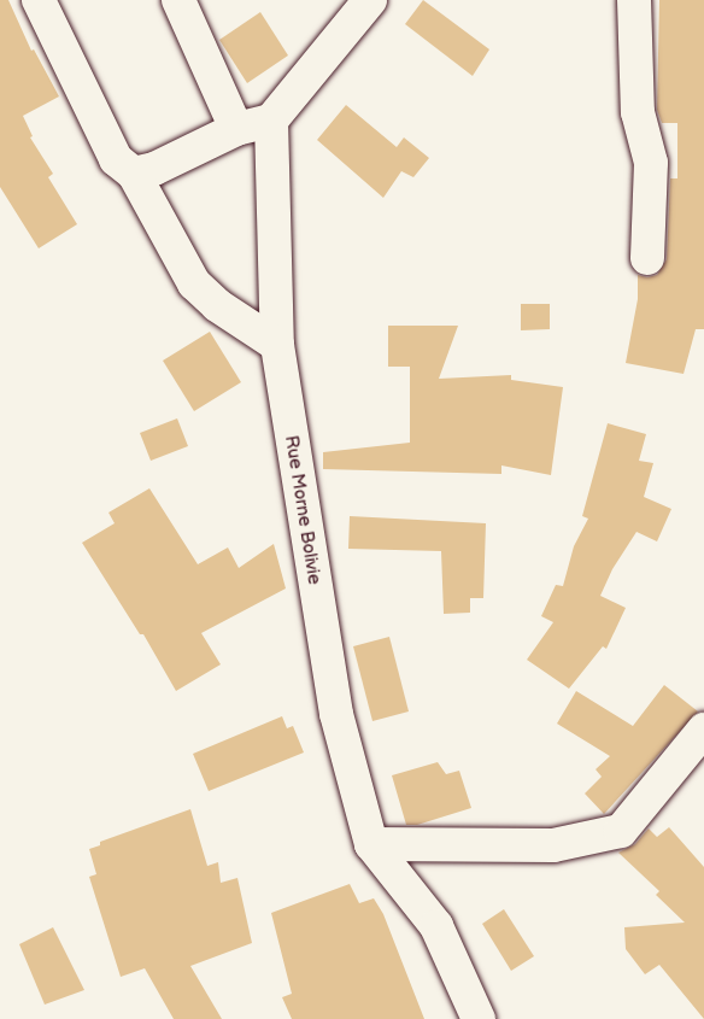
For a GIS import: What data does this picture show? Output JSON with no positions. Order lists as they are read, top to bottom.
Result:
{
  "streets": {
    "street": ["Rue Morne Bolivie"]
  }
}
